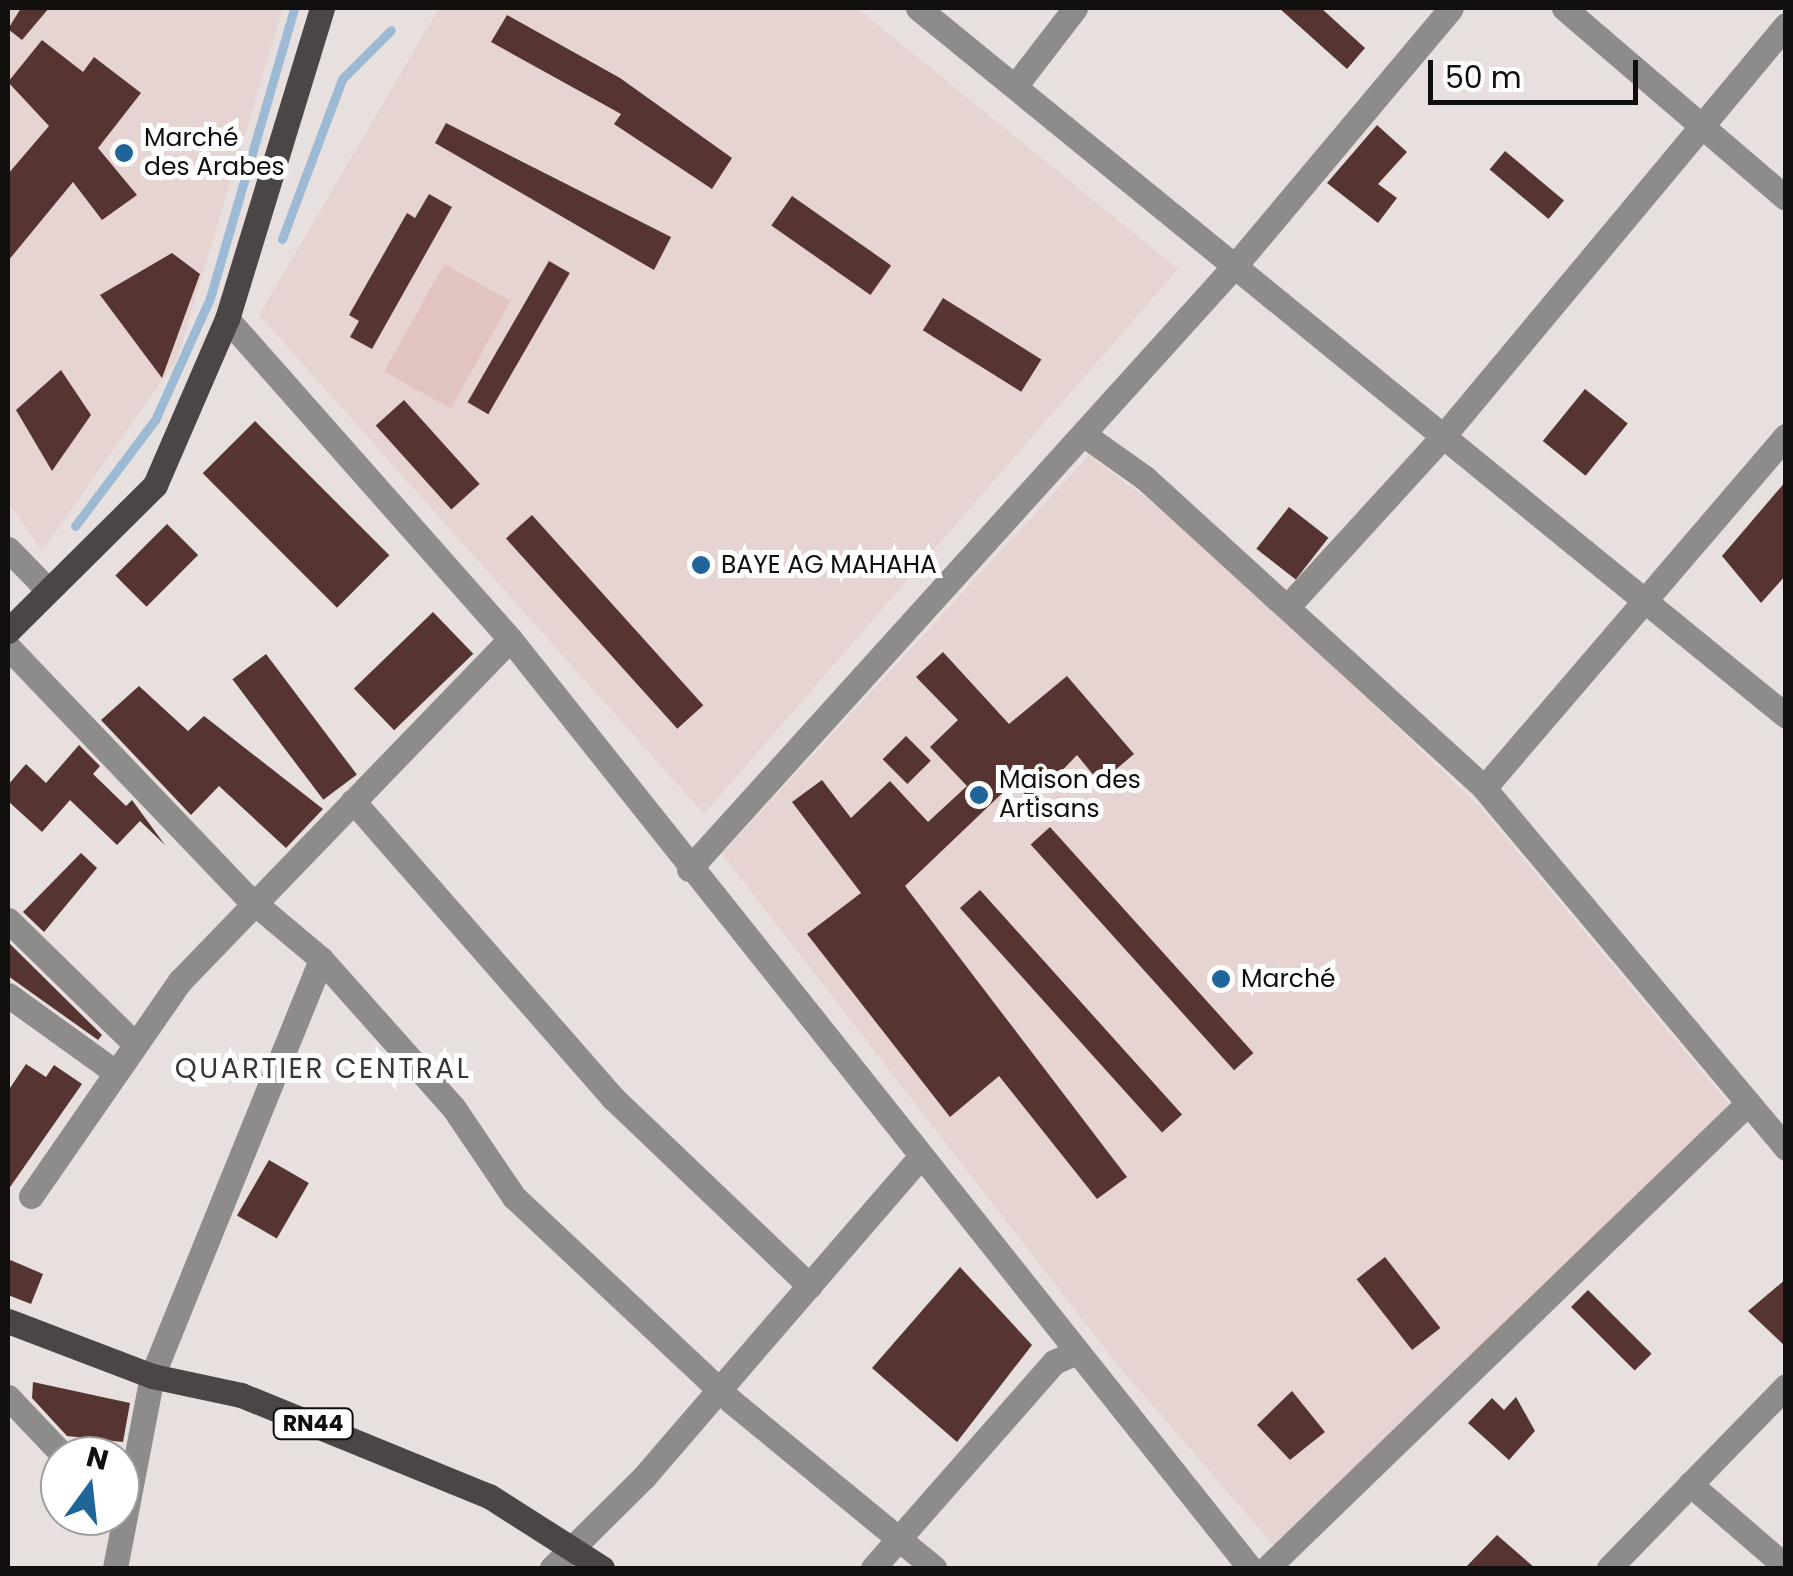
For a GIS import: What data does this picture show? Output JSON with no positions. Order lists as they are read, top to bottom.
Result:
{
  "streets": {
    "main road": ["RN44"]
  },
  "districts": ["QUARTIER CENTRAL"],
  "places": [
    "Marché des Arabes",
    "BAYE AG MAHAHA",
    "Maison des Artisans",
    "Marché"
  ],
  "scale_bar": "50 m",
  "north": "top"
}
